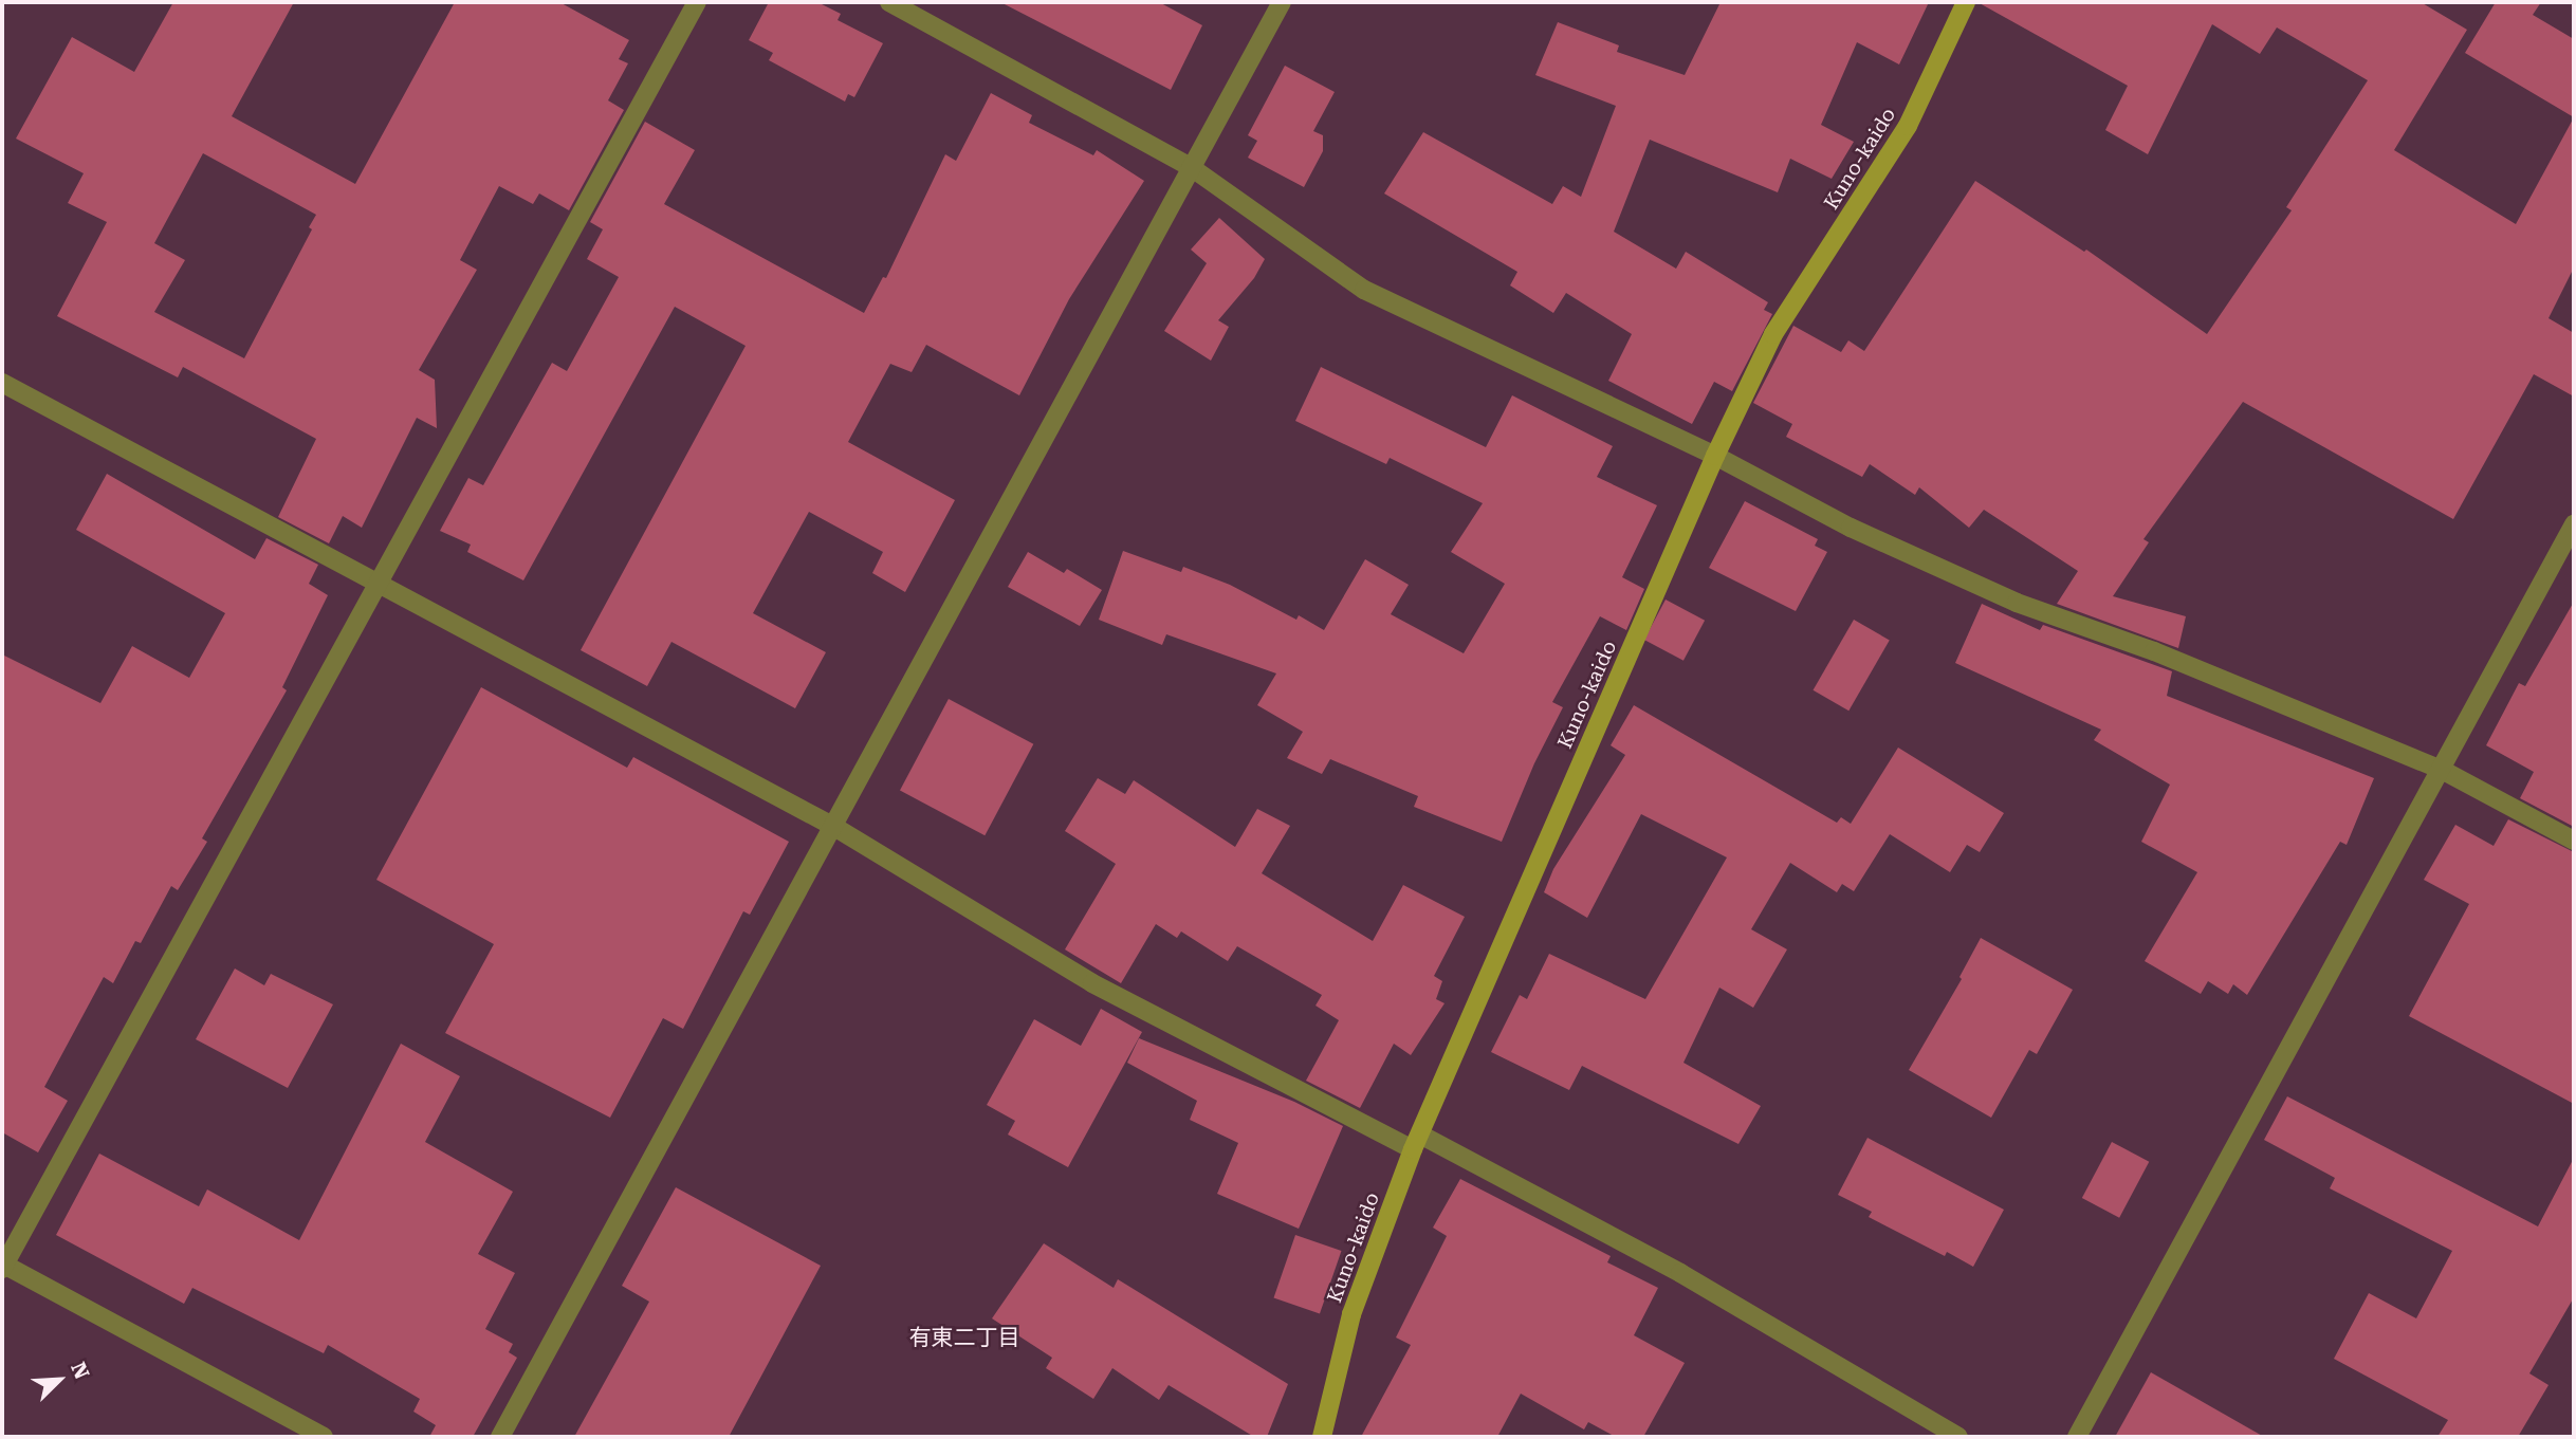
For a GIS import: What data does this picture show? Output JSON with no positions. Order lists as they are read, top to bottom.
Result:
{
  "streets": {
    "main road": ["Kuno-kaido"]
  },
  "districts": ["有東二丁目"],
  "north": "top right"
}
